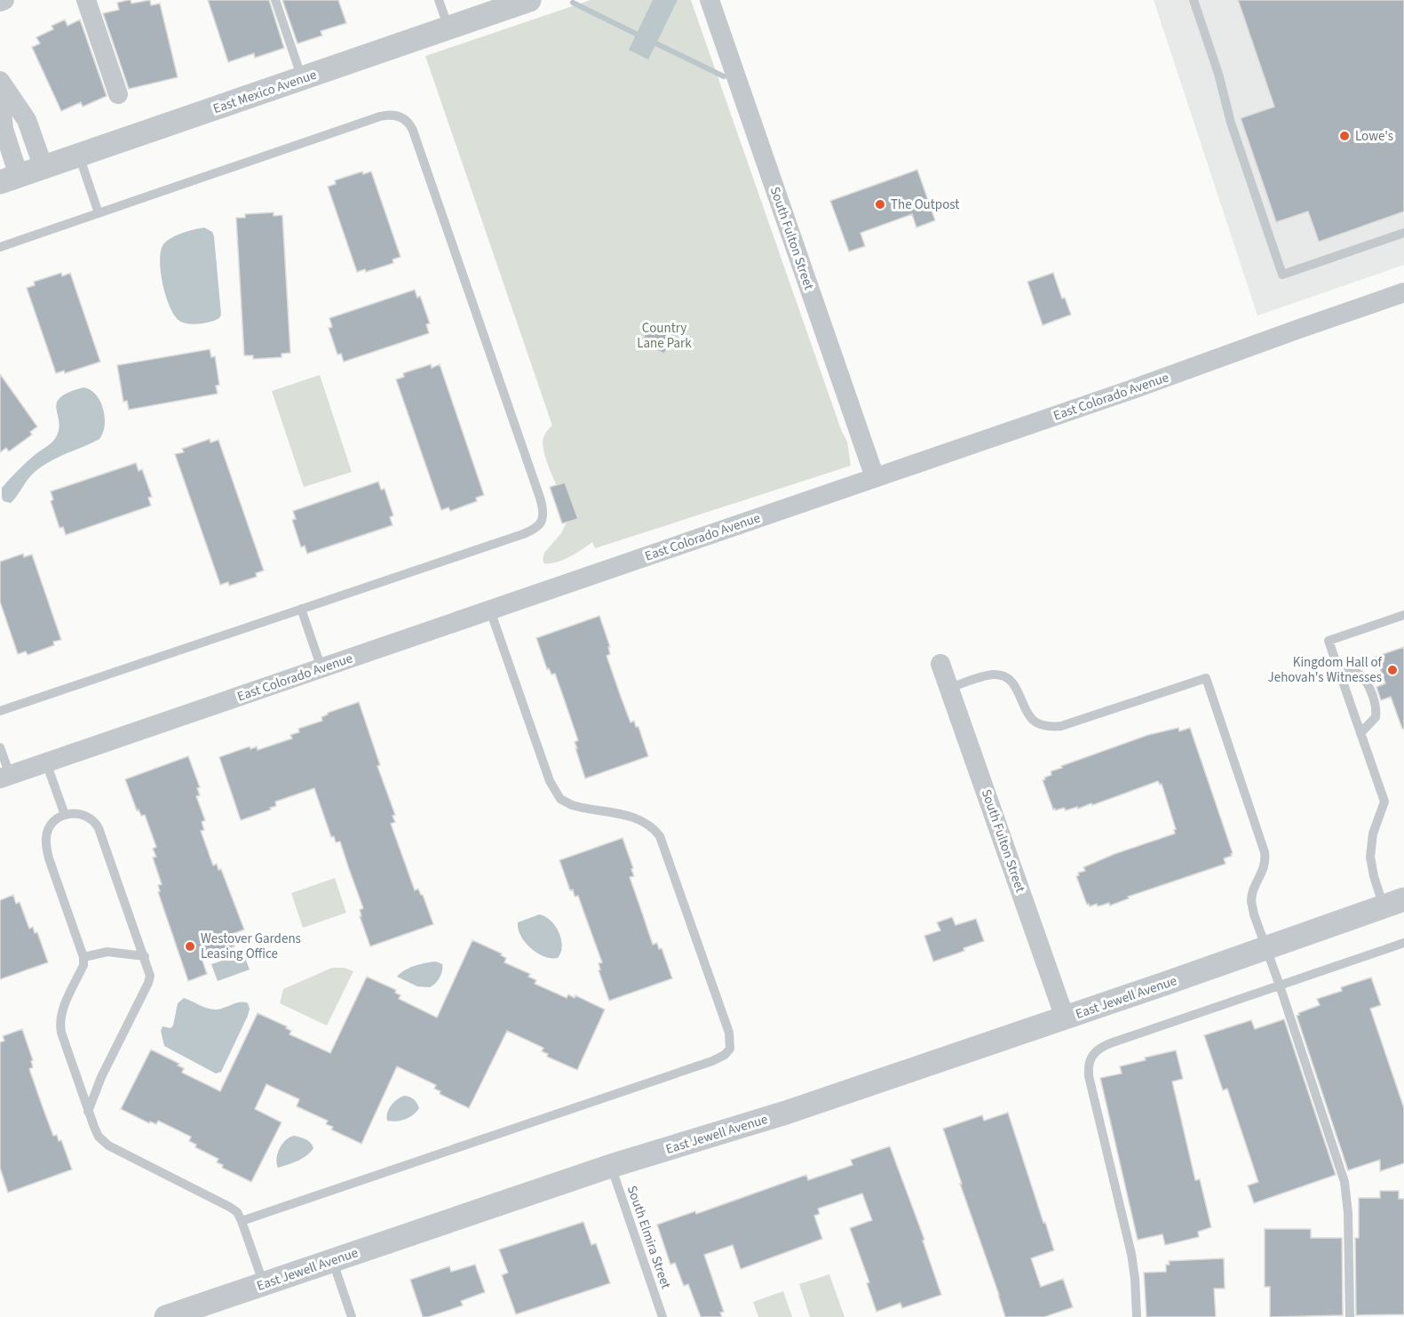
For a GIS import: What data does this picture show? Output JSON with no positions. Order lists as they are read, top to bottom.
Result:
{
  "streets": {
    "street": [
      "East Mexico Avenue",
      "South Fulton Street",
      "East Colorado Avenue",
      "East Jewell Avenue"
    ],
    "lane": ["South Elmira Street"]
  },
  "crossings": [
    ["South Fulton Street", "East Colorado Avenue"],
    ["South Fulton Street", "East Jewell Avenue"],
    ["East Jewell Avenue", "South Elmira Street"]
  ],
  "parks": ["Country Lane Park"],
  "places": [
    "Lowe's",
    "The Outpost",
    "Kingdom Hall of Jehovah's Witnesses",
    "Westover Gardens Leasing Office"
  ]
}
